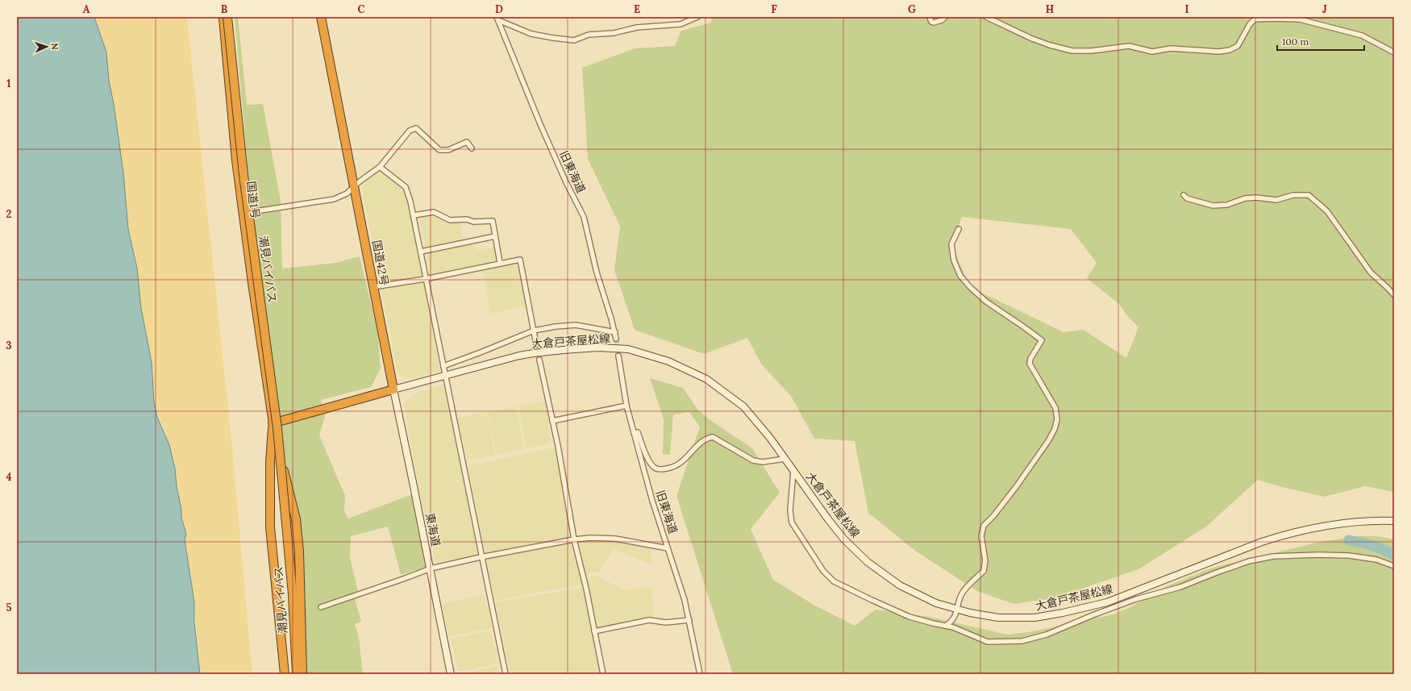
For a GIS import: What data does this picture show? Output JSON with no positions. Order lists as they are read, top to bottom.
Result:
{
  "streets": {
    "highway": ["国道1号", "国道42号", "潮見バイパス"],
    "street": ["旧東海道", "大倉戸茶屋松線", "東海道"]
  },
  "crossings": [
    ["国道42号", "大倉戸茶屋松線"],
    ["国道42号", "東海道"],
    ["大倉戸茶屋松線", "東海道"]
  ],
  "scale_bar": "100 m",
  "north": "right",
  "grid": {
    "columns": [
      "A",
      "B",
      "C",
      "D",
      "E",
      "F",
      "G",
      "H",
      "I",
      "J"
    ],
    "rows": [
      "1",
      "2",
      "3",
      "4",
      "5"
    ]
  }
}
